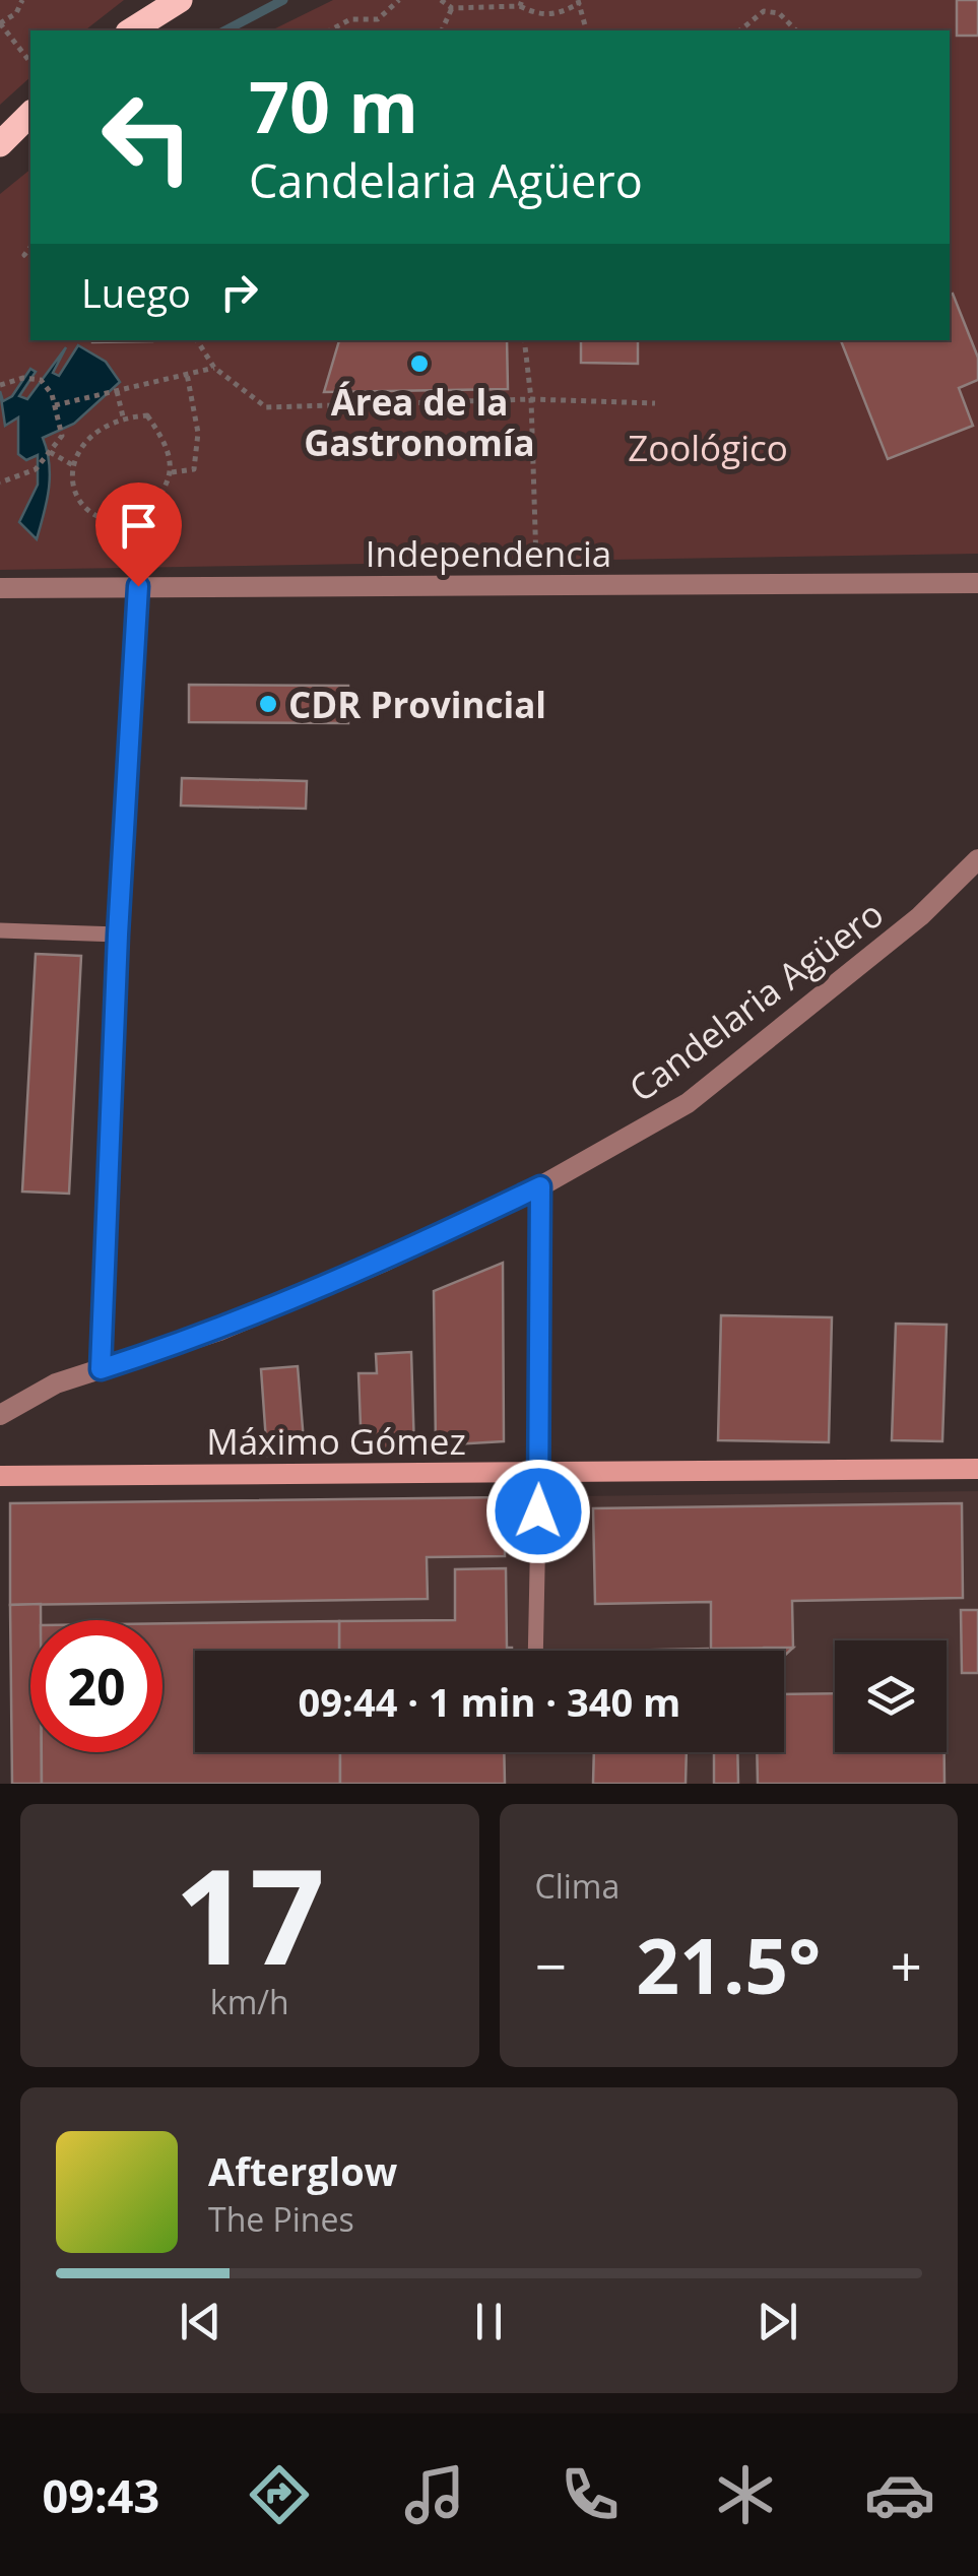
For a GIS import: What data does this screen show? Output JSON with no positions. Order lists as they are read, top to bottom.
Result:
{
  "streets": {
    "main road": ["Máximo Gómez"],
    "street": ["Independencia", "Candelaria Agüero"]
  },
  "parks": ["Zoológico"],
  "places": ["Área de la Gastronomía", "CDR Provincial"],
  "page": {
    "turn": ["70 m", "Candelaria Agüero"],
    "then": "Luego",
    "limit": "20",
    "trip": "09:44 · 1 min · 340 m",
    "tile": [
      ["17", "km/h"],
      "Clima"
    ],
    "heat": ["−", "21.5°", "+"],
    "song": ["Afterglow", "The Pines"],
    "tabs": "09:43"
  }
}
